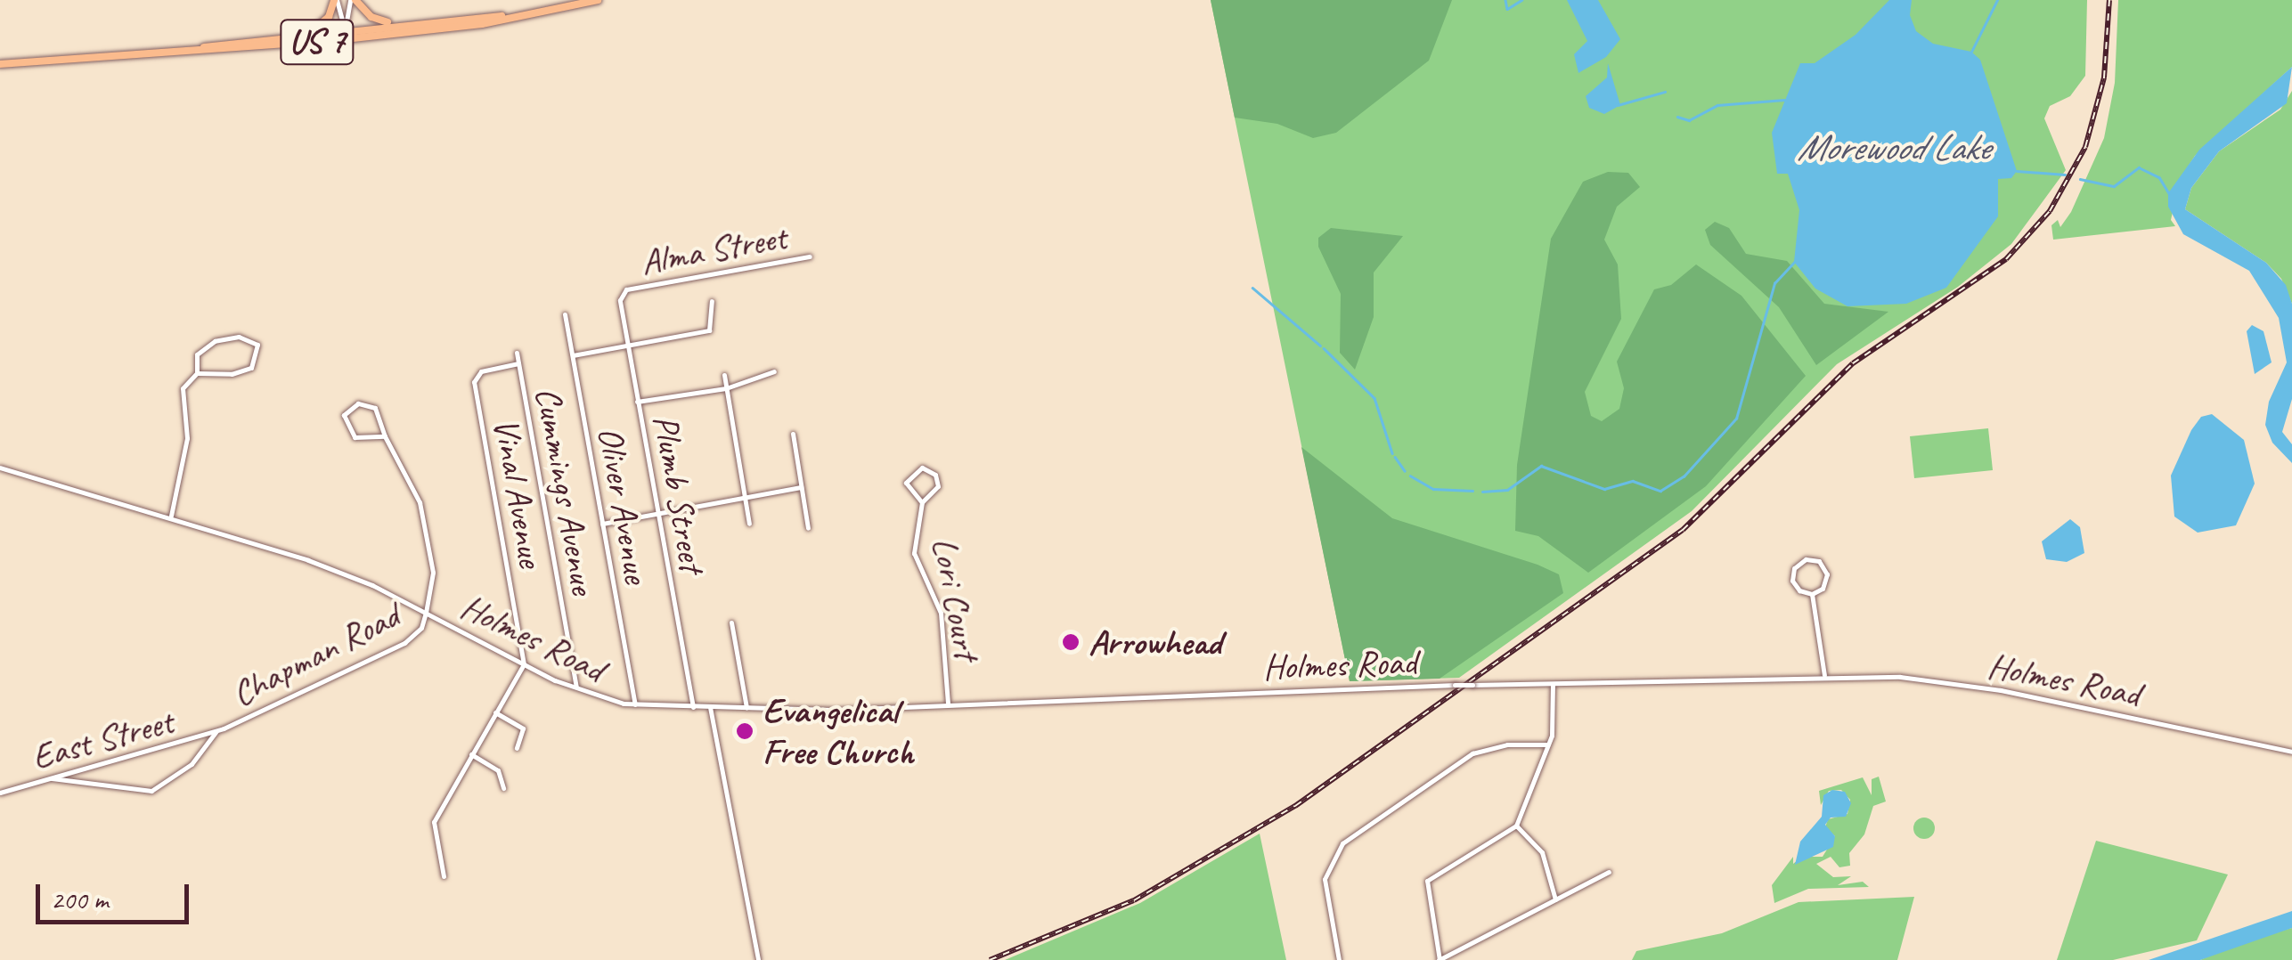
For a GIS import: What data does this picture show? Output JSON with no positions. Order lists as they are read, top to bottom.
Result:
{
  "streets": {
    "highway": ["US 7"],
    "street": [
      "Alma Street",
      "Cummings Avenue",
      "Vinal Avenue",
      "Plumb Street",
      "Oliver Avenue",
      "Lori Court",
      "Holmes Road",
      "Chapman Road",
      "East Street"
    ]
  },
  "crossings": [
    ["Alma Street", "Plumb Street"],
    ["Cummings Avenue", "Vinal Avenue"],
    ["Cummings Avenue", "Holmes Road"],
    ["Vinal Avenue", "Holmes Road"],
    ["Plumb Street", "Holmes Road"],
    ["Oliver Avenue", "Holmes Road"],
    ["Lori Court", "Holmes Road"],
    ["Holmes Road", "Chapman Road"],
    ["Chapman Road", "East Street"]
  ],
  "water": ["Morewood Lake"],
  "places": ["Arrowhead", "Evangelical Free Church"],
  "scale_bar": "200 m"
}
